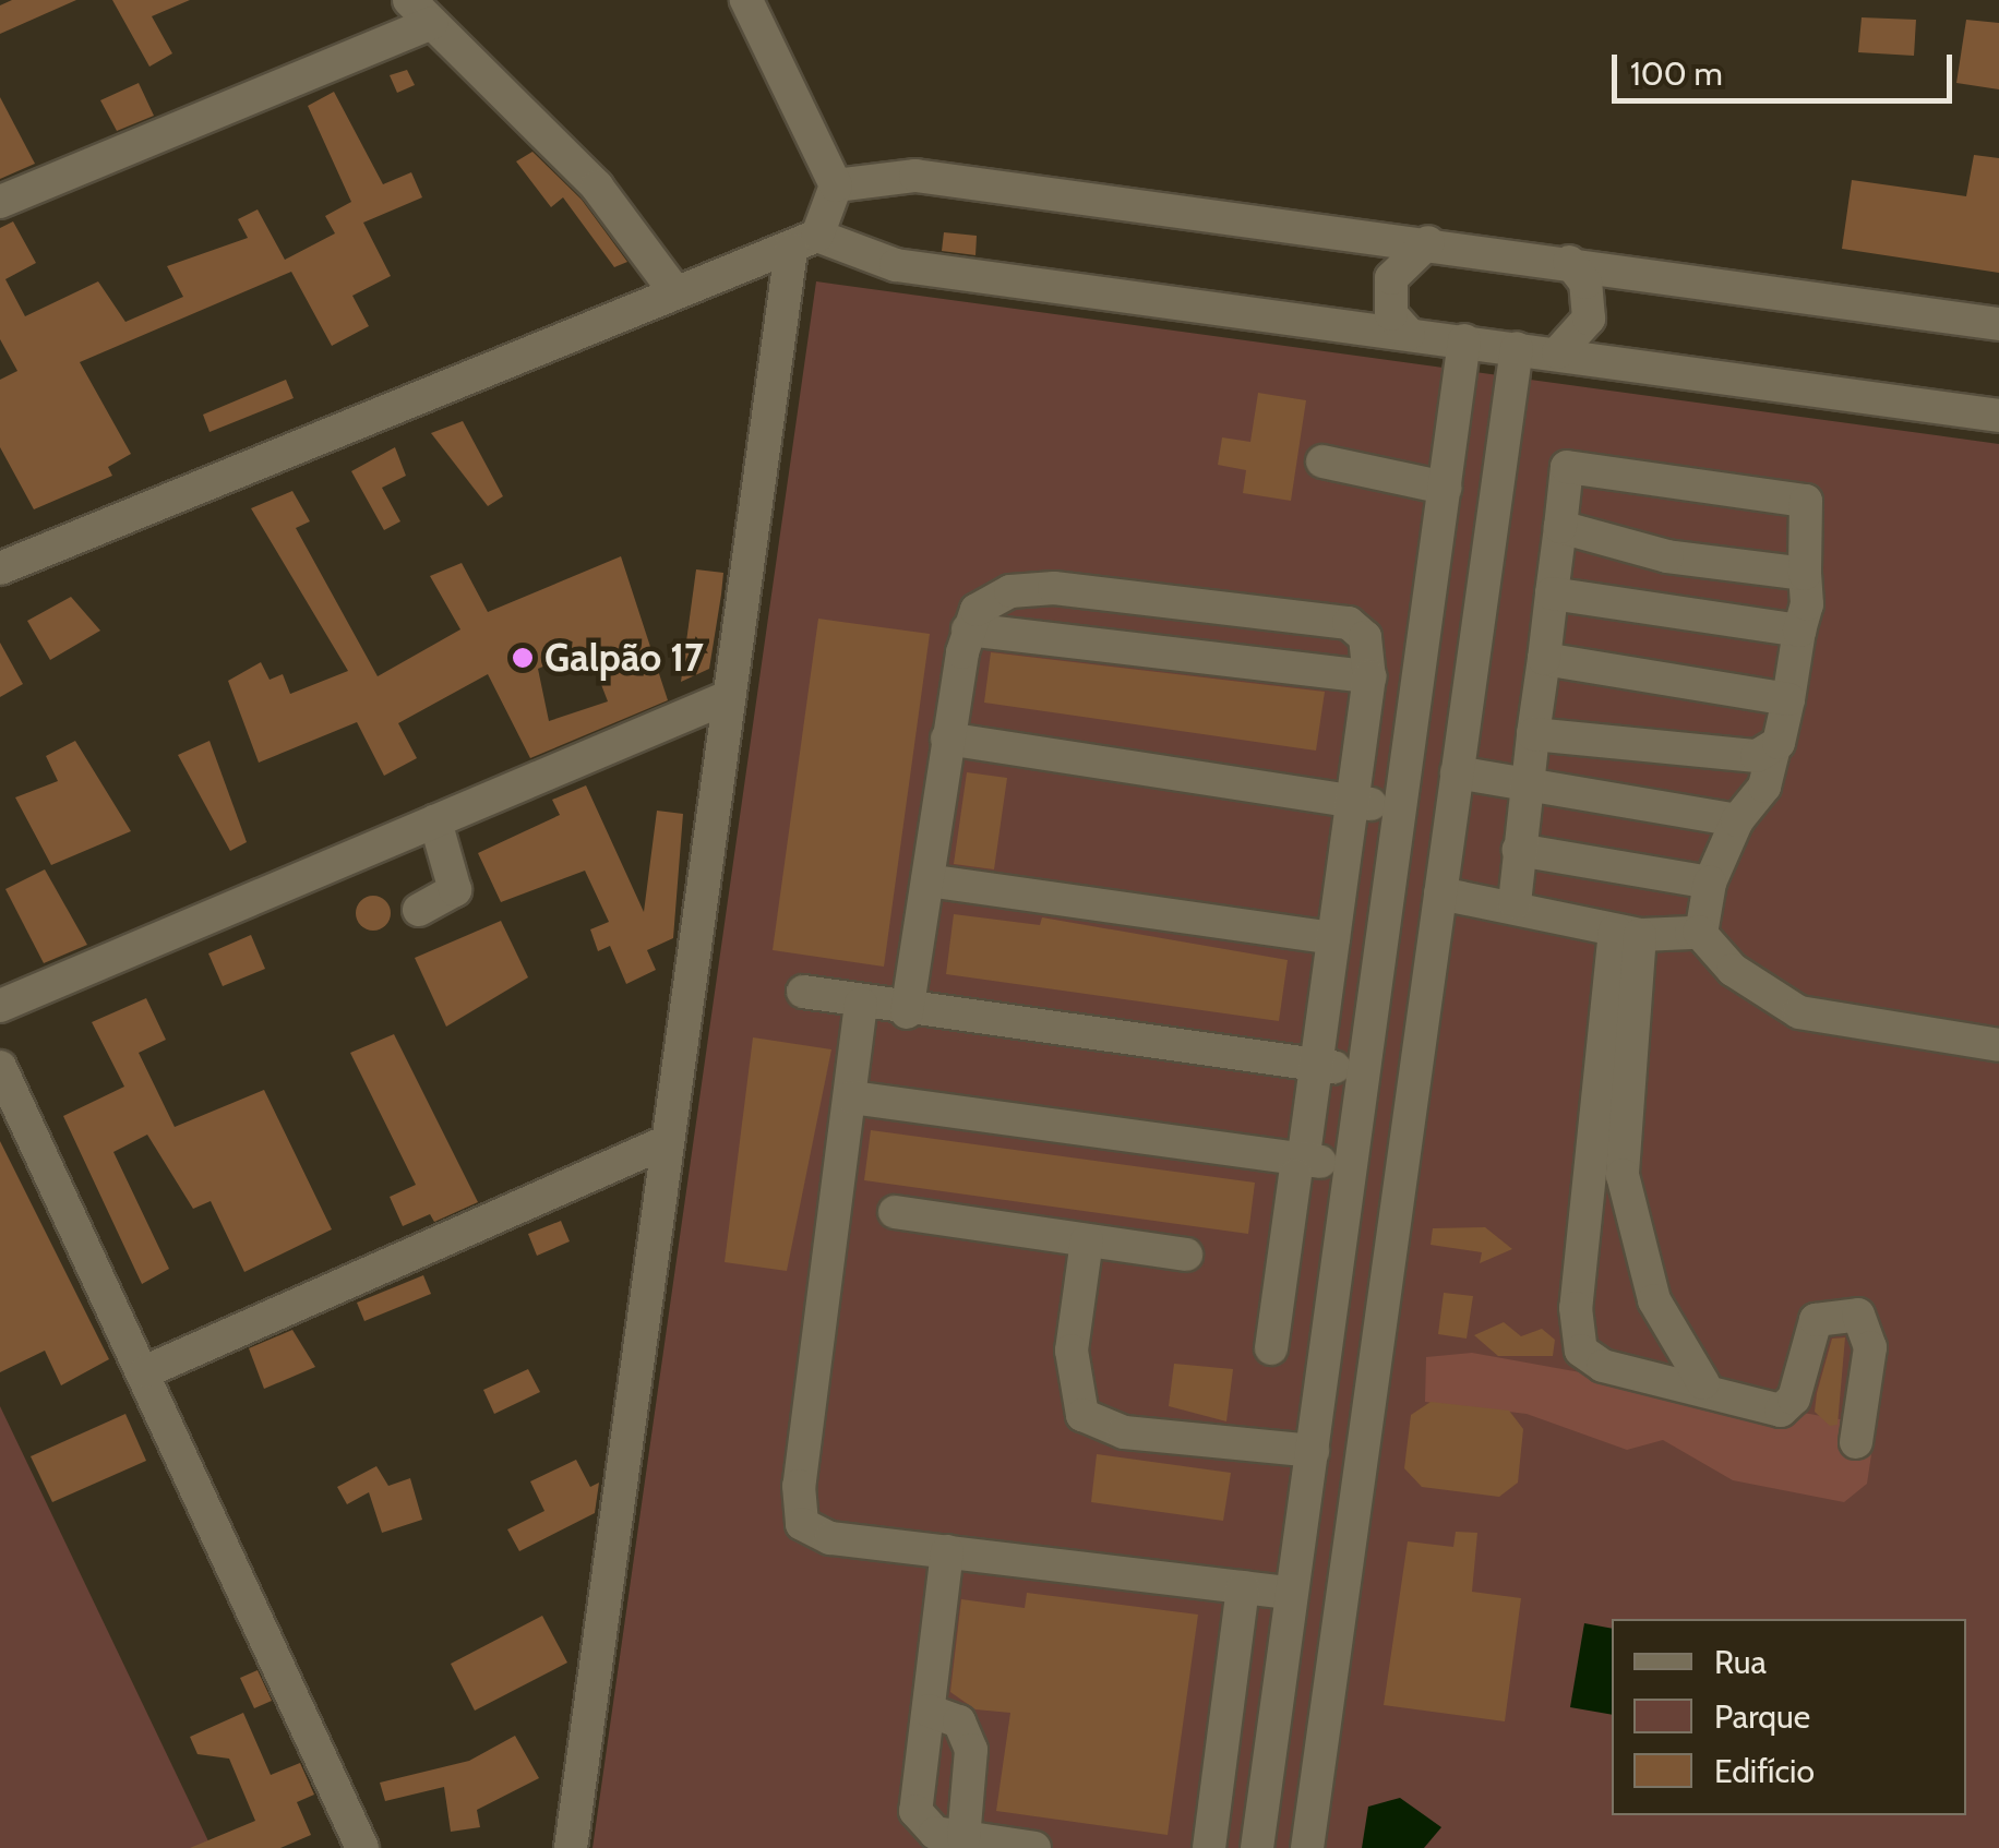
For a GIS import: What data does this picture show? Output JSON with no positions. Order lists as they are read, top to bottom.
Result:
{
  "places": ["Galpão 17"],
  "legend": ["Rua", "Parque", "Edifício"],
  "scale_bar": "100 m"
}
